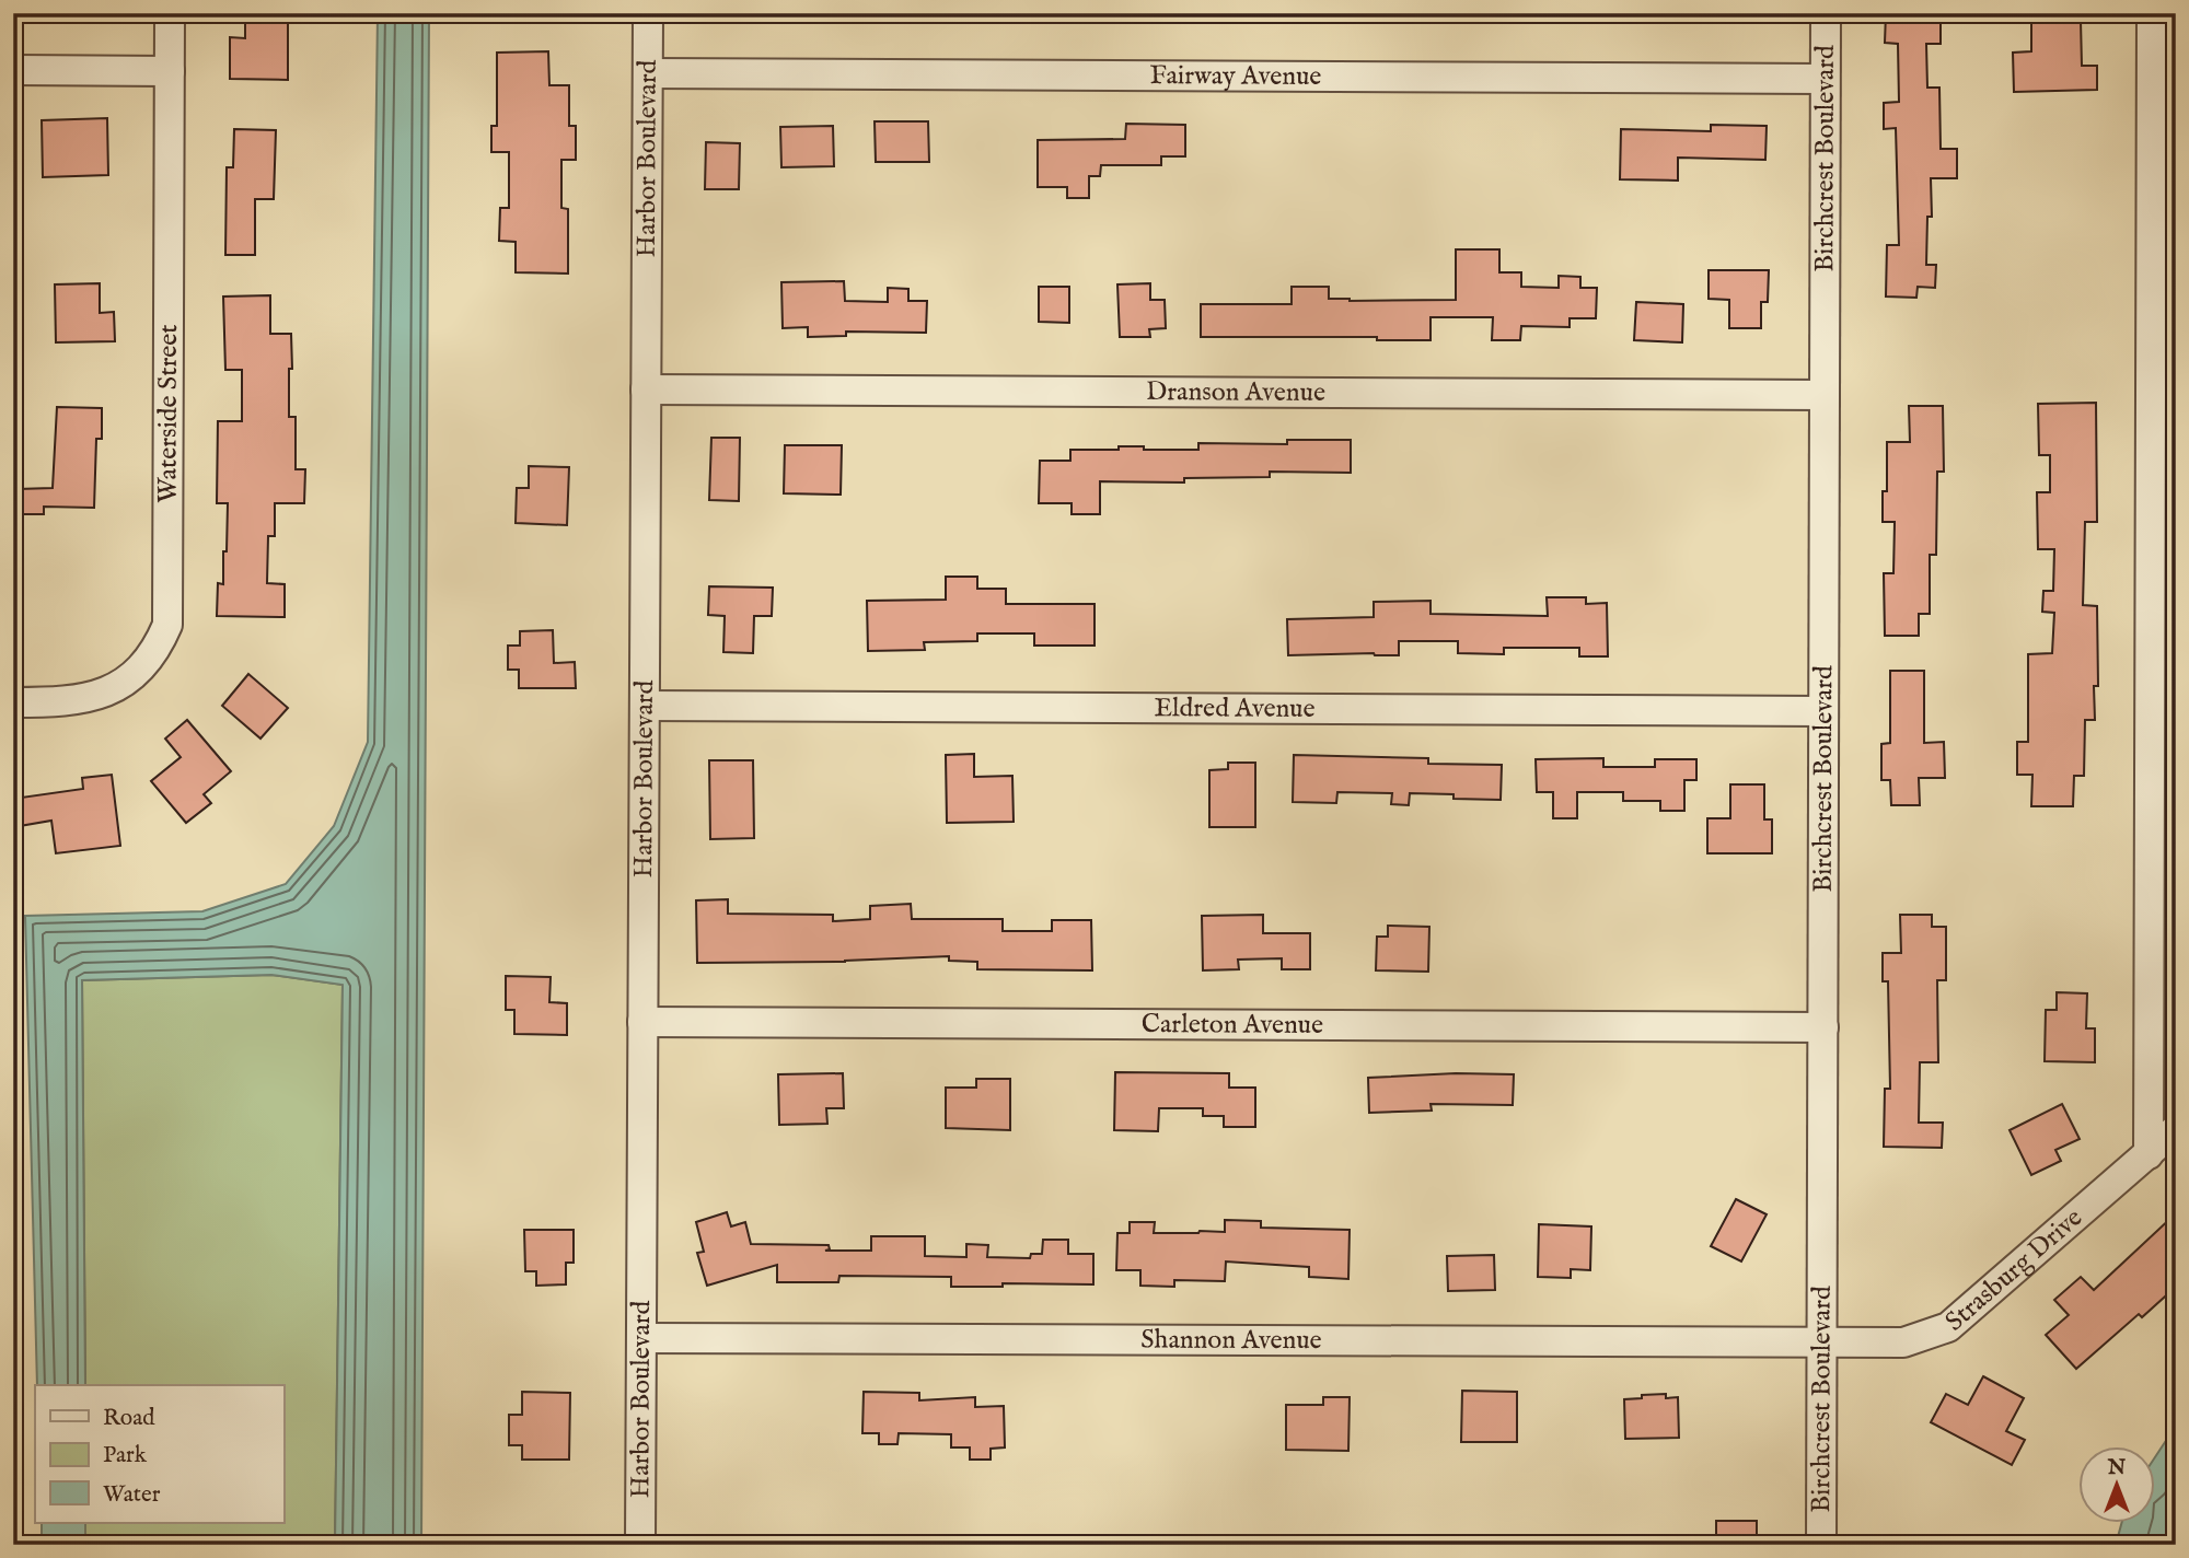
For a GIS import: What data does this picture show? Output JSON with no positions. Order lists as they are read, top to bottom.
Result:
{
  "streets": {
    "street": [
      "Fairway Avenue",
      "Harbor Boulevard",
      "Birchcrest Boulevard",
      "Dranson Avenue",
      "Waterside Street",
      "Eldred Avenue",
      "Carleton Avenue",
      "Strasburg Drive",
      "Shannon Avenue"
    ]
  },
  "crossings": [
    ["Fairway Avenue", "Harbor Boulevard"],
    ["Fairway Avenue", "Birchcrest Boulevard"],
    ["Harbor Boulevard", "Dranson Avenue"],
    ["Harbor Boulevard", "Eldred Avenue"],
    ["Harbor Boulevard", "Carleton Avenue"],
    ["Harbor Boulevard", "Shannon Avenue"],
    ["Birchcrest Boulevard", "Dranson Avenue"],
    ["Birchcrest Boulevard", "Eldred Avenue"],
    ["Birchcrest Boulevard", "Carleton Avenue"],
    ["Birchcrest Boulevard", "Strasburg Drive"],
    ["Birchcrest Boulevard", "Shannon Avenue"],
    ["Strasburg Drive", "Shannon Avenue"]
  ],
  "legend": ["Road", "Park", "Water"],
  "north": "top"
}
